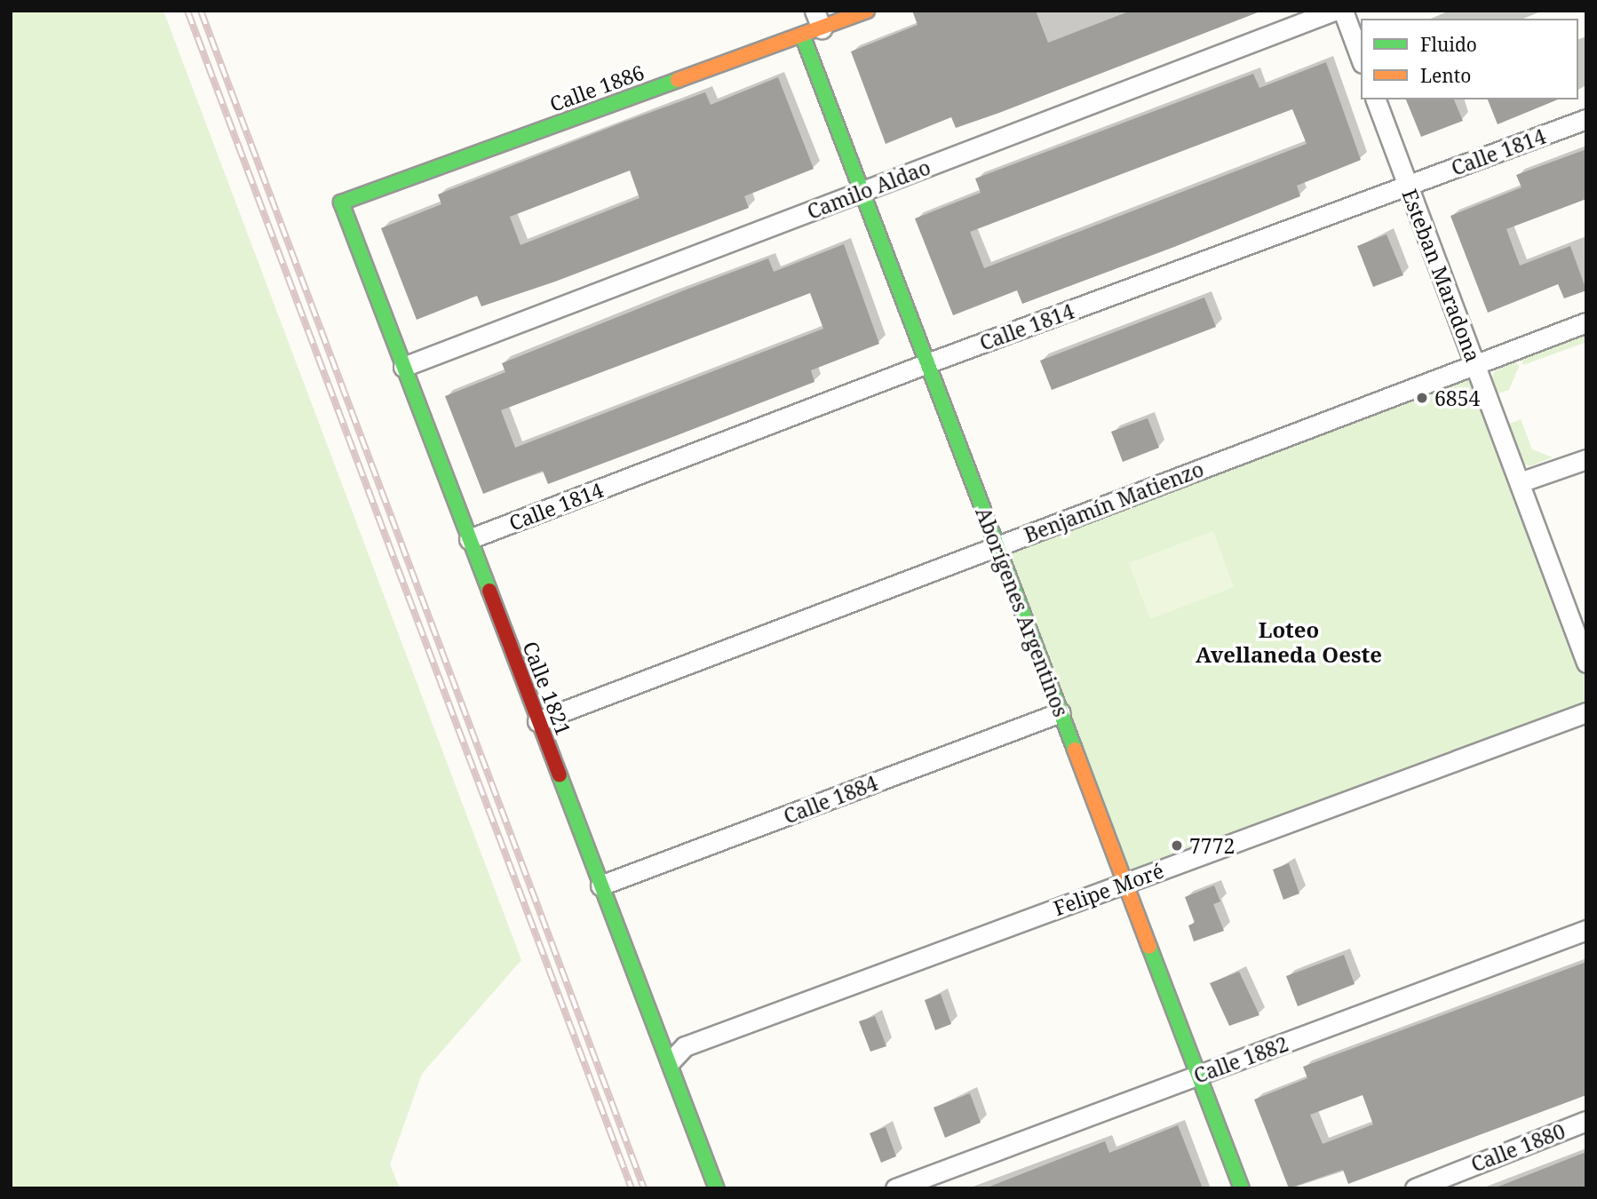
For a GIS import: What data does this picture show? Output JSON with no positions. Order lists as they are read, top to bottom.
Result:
{
  "streets": {
    "street": [
      "Calle 1886",
      "Calle 1814",
      "Camilo Aldao",
      "Esteban Maradona",
      "Benjamín Matienzo",
      "Aborígenes Argentinos",
      "Calle 1821",
      "Calle 1884",
      "Felipe Moré",
      "Calle 1882",
      "Calle 1880"
    ]
  },
  "crossings": [
    ["Calle 1886", "Aborígenes Argentinos"],
    ["Calle 1886", "Calle 1821"],
    ["Calle 1814", "Esteban Maradona"],
    ["Calle 1814", "Aborígenes Argentinos"],
    ["Calle 1814", "Calle 1821"],
    ["Camilo Aldao", "Aborígenes Argentinos"],
    ["Camilo Aldao", "Calle 1821"],
    ["Esteban Maradona", "Benjamín Matienzo"],
    ["Benjamín Matienzo", "Aborígenes Argentinos"],
    ["Benjamín Matienzo", "Calle 1821"],
    ["Aborígenes Argentinos", "Calle 1884"],
    ["Aborígenes Argentinos", "Felipe Moré"],
    ["Aborígenes Argentinos", "Calle 1882"],
    ["Calle 1821", "Calle 1884"],
    ["Calle 1821", "Felipe Moré"]
  ],
  "districts": ["Loteo Avellaneda Oeste"],
  "places": ["6854", "7772"],
  "legend": ["Fluido", "Lento"]
}
